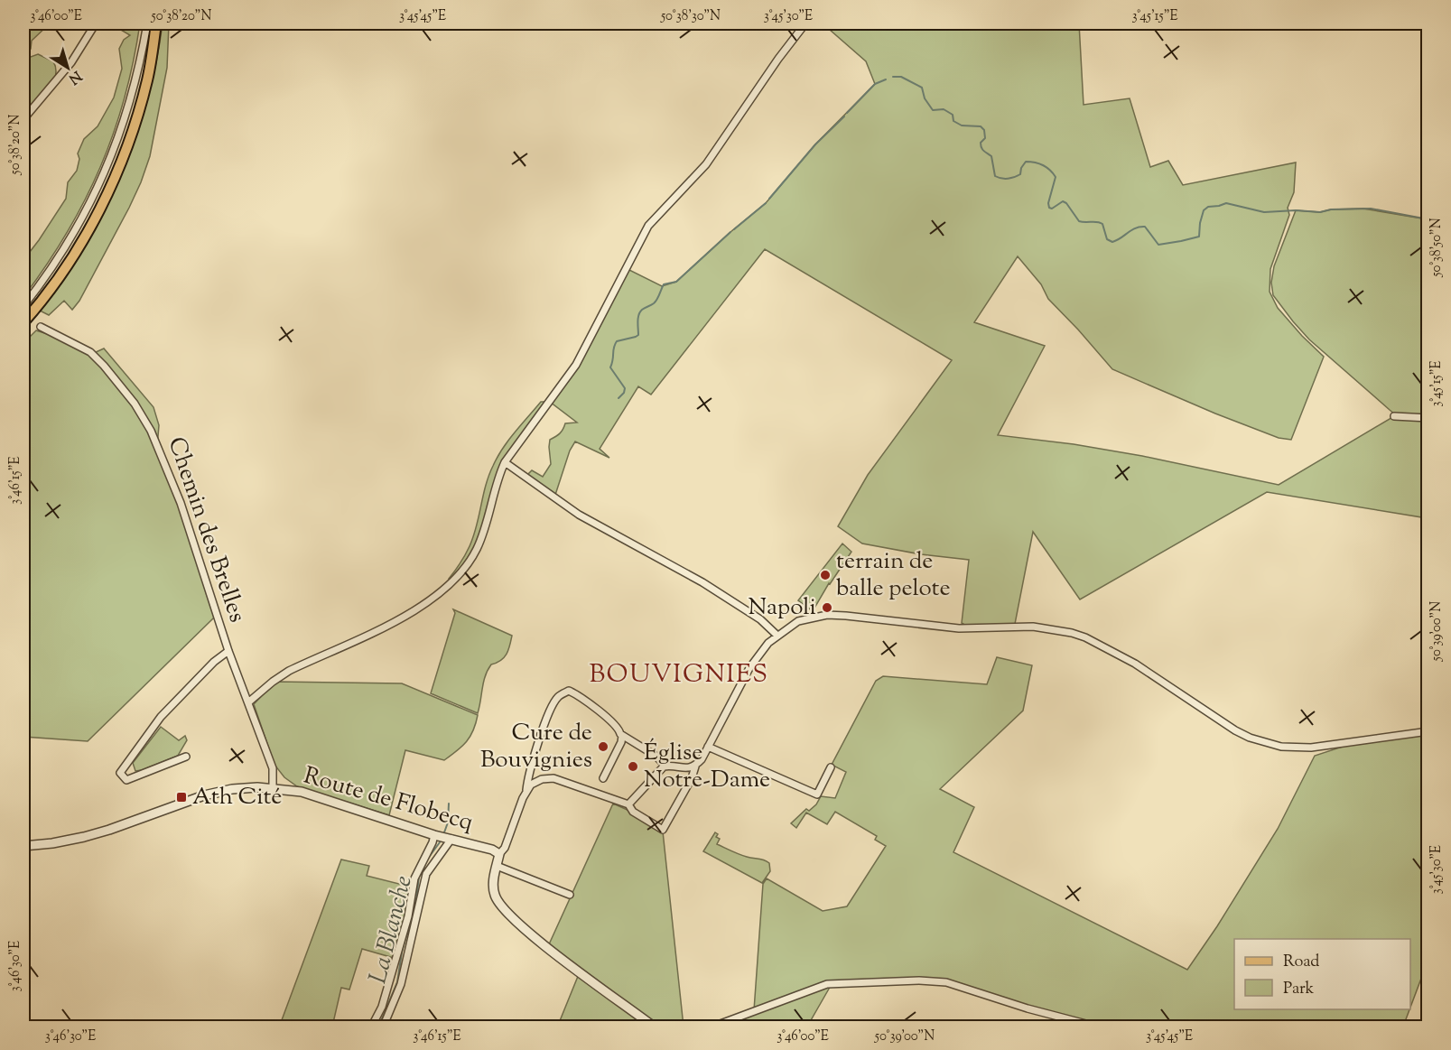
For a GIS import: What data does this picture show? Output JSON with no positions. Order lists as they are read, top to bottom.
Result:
{
  "streets": {
    "street": ["Chemin des Brelles", "Route de Flobecq"]
  },
  "crossings": [
    ["Chemin des Brelles", "Route de Flobecq"]
  ],
  "districts": ["BOUVIGNIES"],
  "water": ["La Blanche"],
  "places": {
    "other": [
      "terrain de balle pelote",
      "Napoli",
      "Cure de Bouvignies",
      "Église Notre-Dame"
    ],
    "transit": ["Ath Cité"]
  },
  "legend": ["Road", "Park"],
  "north": "bottom right",
  "coordinates": [
    "3°46'00\"E",
    "50°38'20\"N",
    "3°45'45\"E",
    "50°38'30\"N",
    "3°45'30\"E",
    "3°45'15\"E",
    "50°38'50\"N",
    "3°46'15\"E",
    "50°39'00\"N",
    "3°46'30\"E"
  ]
}
